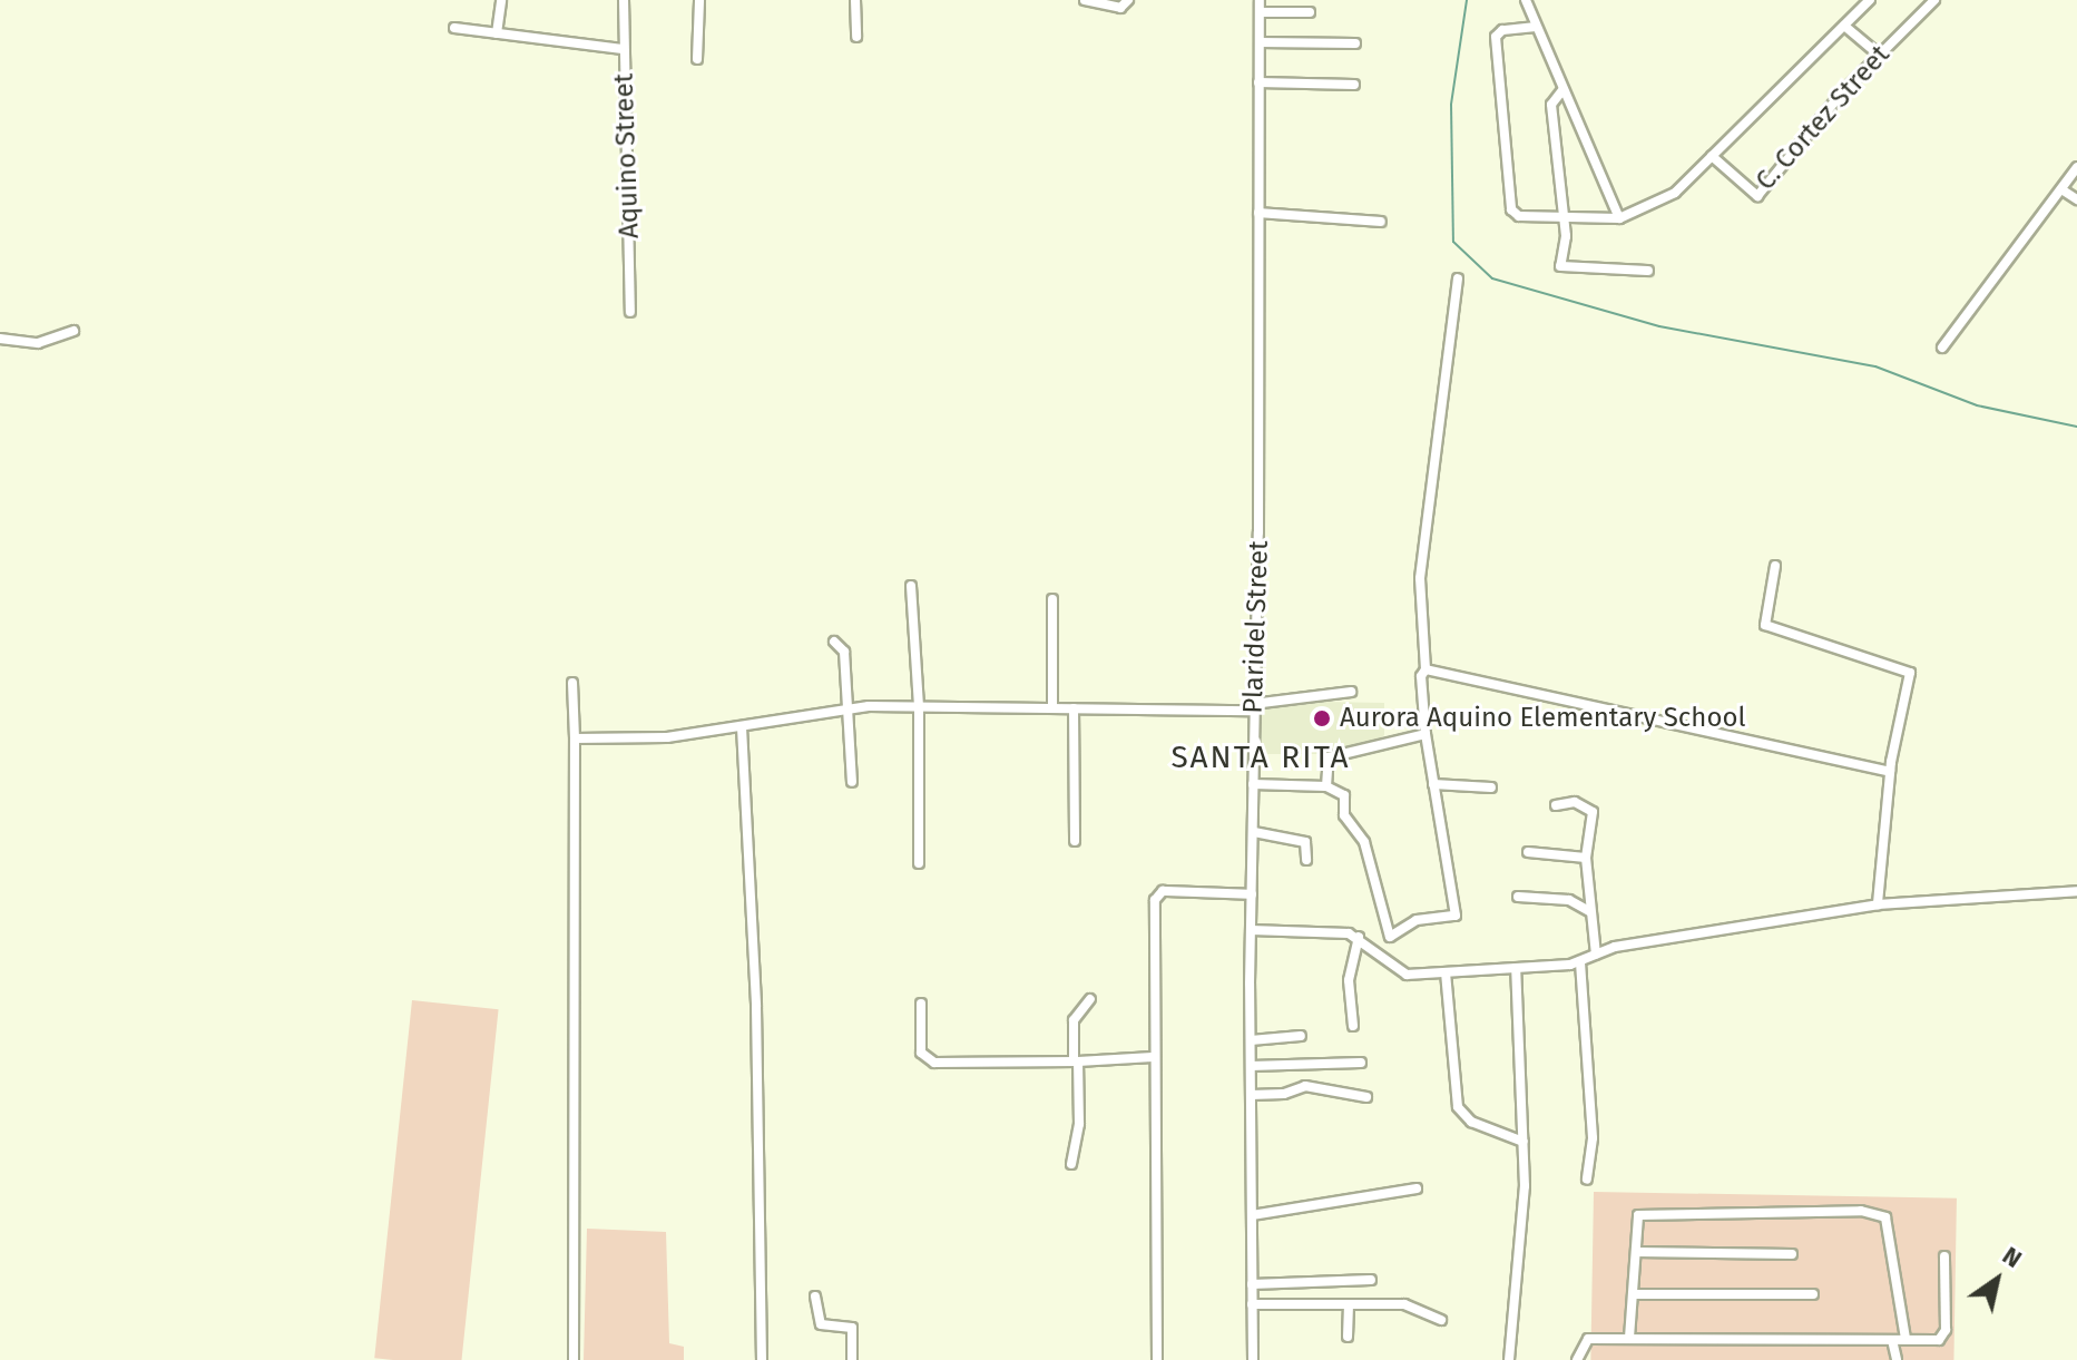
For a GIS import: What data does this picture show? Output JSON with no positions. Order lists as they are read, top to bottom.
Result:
{
  "streets": {
    "street": ["C. Cortez Street", "Aquino Street", "Plaridel Street"]
  },
  "districts": ["SANTA RITA"],
  "places": ["Aurora Aquino Elementary School"],
  "north": "top right"
}
